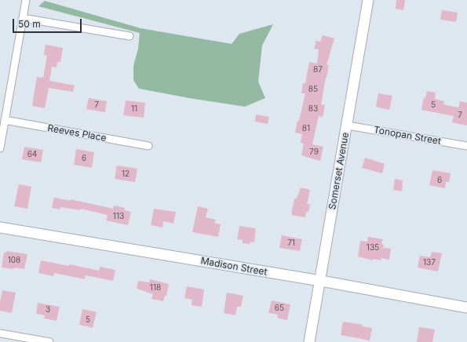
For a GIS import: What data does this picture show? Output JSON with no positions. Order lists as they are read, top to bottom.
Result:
{
  "streets": {
    "street": [
      "Reeves Place",
      "Tonopan Street",
      "Somerset Avenue",
      "Madison Street"
    ]
  },
  "crossings": [
    ["Tonopan Street", "Somerset Avenue"],
    ["Somerset Avenue", "Madison Street"]
  ],
  "house_numbers": [
    "87",
    "85",
    "7",
    "5",
    "11",
    "83",
    "7",
    "81",
    "79",
    "64",
    "6",
    "12",
    "6",
    "113",
    "71",
    "135",
    "108",
    "137",
    "118",
    "65",
    "3",
    "5"
  ],
  "scale_bar": "50 m"
}
